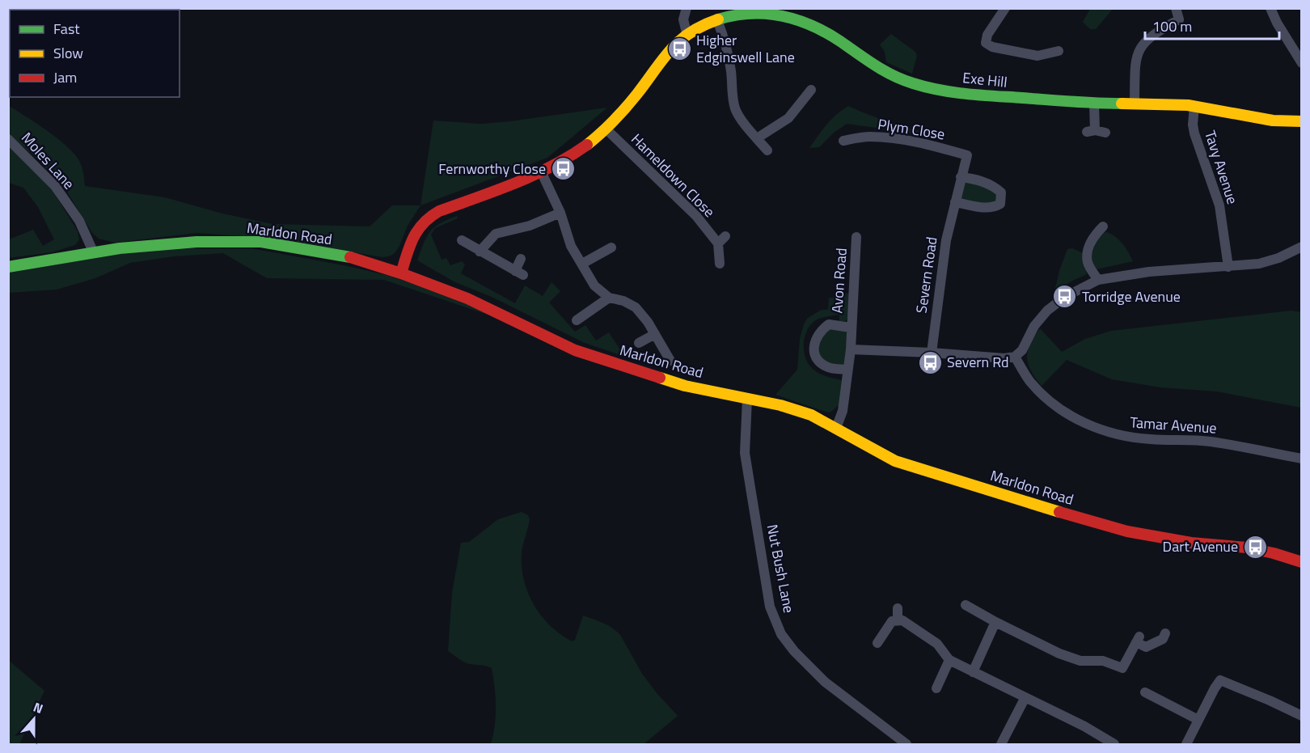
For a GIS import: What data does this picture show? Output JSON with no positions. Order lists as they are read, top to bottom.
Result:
{
  "streets": {
    "street": [
      "Exe Hill",
      "Plym Close",
      "Moles Lane",
      "Tavy Avenue",
      "Hameldown Close",
      "Marldon Road",
      "Severn Road",
      "Avon Road",
      "Tamar Avenue",
      "Nut Bush Lane"
    ]
  },
  "crossings": [
    ["Exe Hill", "Tavy Avenue"],
    ["Plym Close", "Severn Road"],
    ["Moles Lane", "Marldon Road"],
    ["Marldon Road", "Avon Road"],
    ["Marldon Road", "Nut Bush Lane"]
  ],
  "places": {
    "bus stop": [
      "Higher Edginswell Lane",
      "Fernworthy Close",
      "Torridge Avenue",
      "Severn Rd",
      "Dart Avenue"
    ]
  },
  "legend": ["Fast", "Slow", "Jam"],
  "scale_bar": "100 m",
  "north": "top"
}
